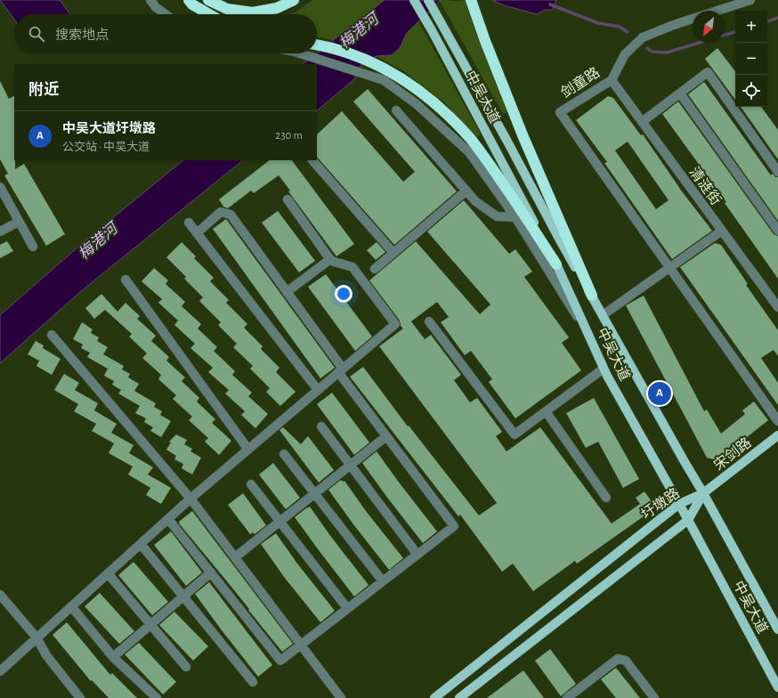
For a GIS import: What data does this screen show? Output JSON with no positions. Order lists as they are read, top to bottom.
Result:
{
  "streets": {
    "main road": ["中吴大道", "宋剑路", "圩墩路"],
    "street": ["剑童路", "清涟街"]
  },
  "crossings": [
    ["剑童路", "清涟街"],
    ["中吴大道", "宋剑路"],
    ["中吴大道", "圩墩路"],
    ["宋剑路", "圩墩路"]
  ],
  "water": ["梅港河"],
  "north": "bottom left",
  "page": {
    "map_buttons": ["+", "−"],
    "search": "搜索地点",
    "heading": "附近",
    "list": [
      {
        "mark": "A",
        "name": "中吴大道圩墩路",
        "note": "公交站 · 中吴大道",
        "value": "230 m"
      }
    ],
    "pins": "A"
  }
}
